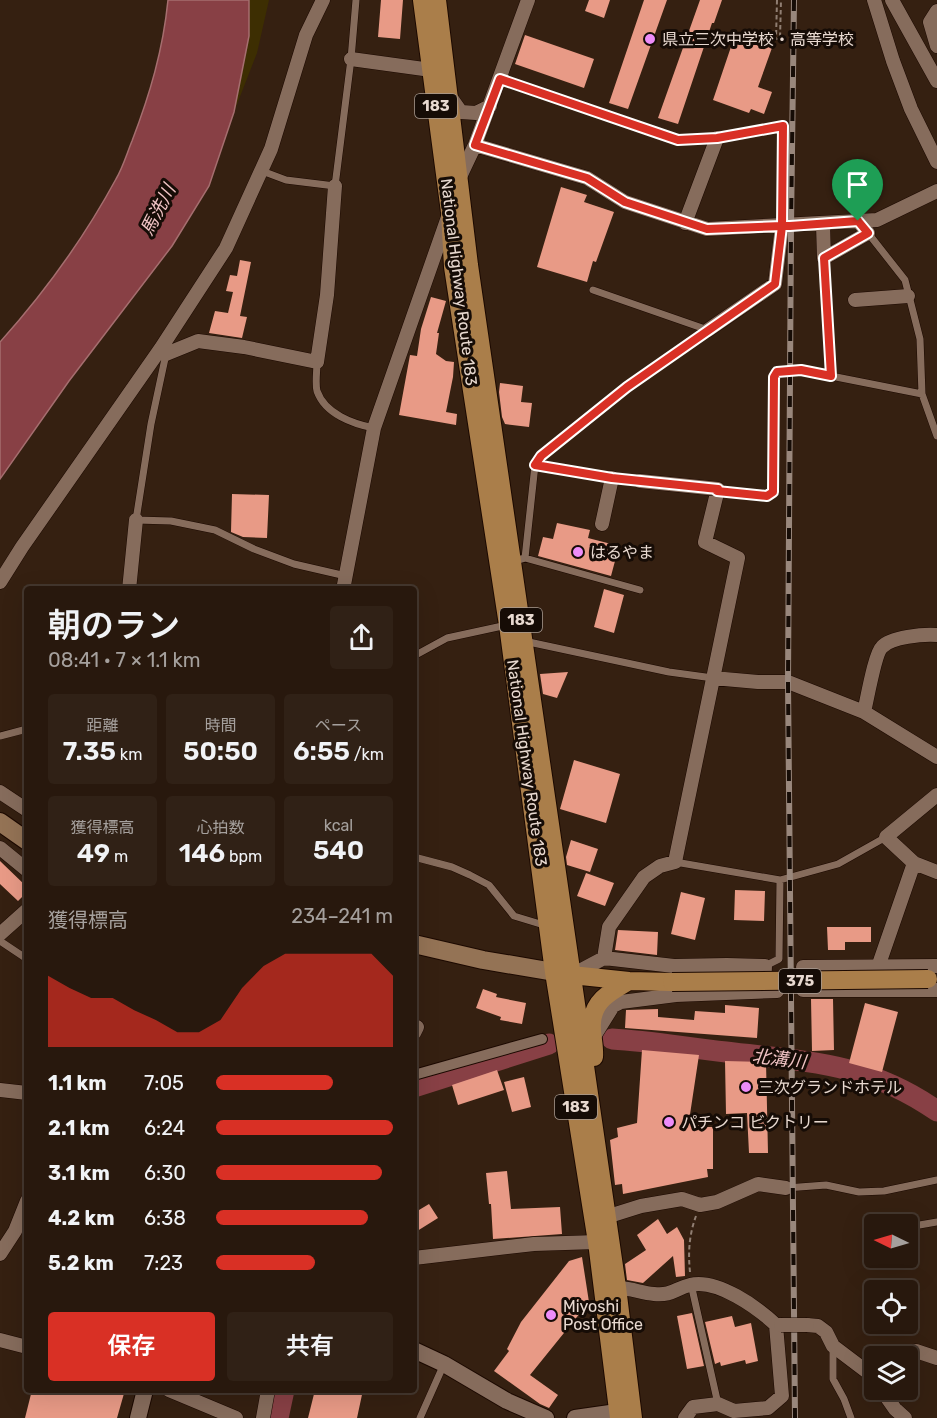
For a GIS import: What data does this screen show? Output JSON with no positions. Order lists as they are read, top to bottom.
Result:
{
  "streets": {
    "highway": ["183", "National Highway Route 183", "375"]
  },
  "crossings": [
    ["National Highway Route 183", "375"]
  ],
  "water": ["馬洗川", "北溝川"],
  "places": [
    "県立三次中学校・高等学校",
    "はるやま",
    "三次グランドホテル",
    "パチンコ ビクトリー",
    "Miyoshi Post Office"
  ],
  "north": "left",
  "page": {
    "heading": ["朝のラン", "08:41 · 7 × 1.1 km"],
    "stats": [
      ["距離", "7.35 km"],
      ["時間", "50:50"],
      ["ペース", "6:55 /km"],
      ["獲得標高", "49 m"],
      ["心拍数", "146 bpm"],
      ["kcal", "540"]
    ],
    "chart": ["獲得標高", "234–241 m"],
    "list": [
      {
        "name": "1.1 km",
        "note": "7:05"
      },
      {
        "name": "2.1 km",
        "note": "6:24"
      },
      {
        "name": "3.1 km",
        "note": "6:30"
      },
      {
        "name": "4.2 km",
        "note": "6:38"
      },
      {
        "name": "5.2 km",
        "note": "7:23"
      }
    ],
    "buttons": ["保存", "共有"]
  }
}
